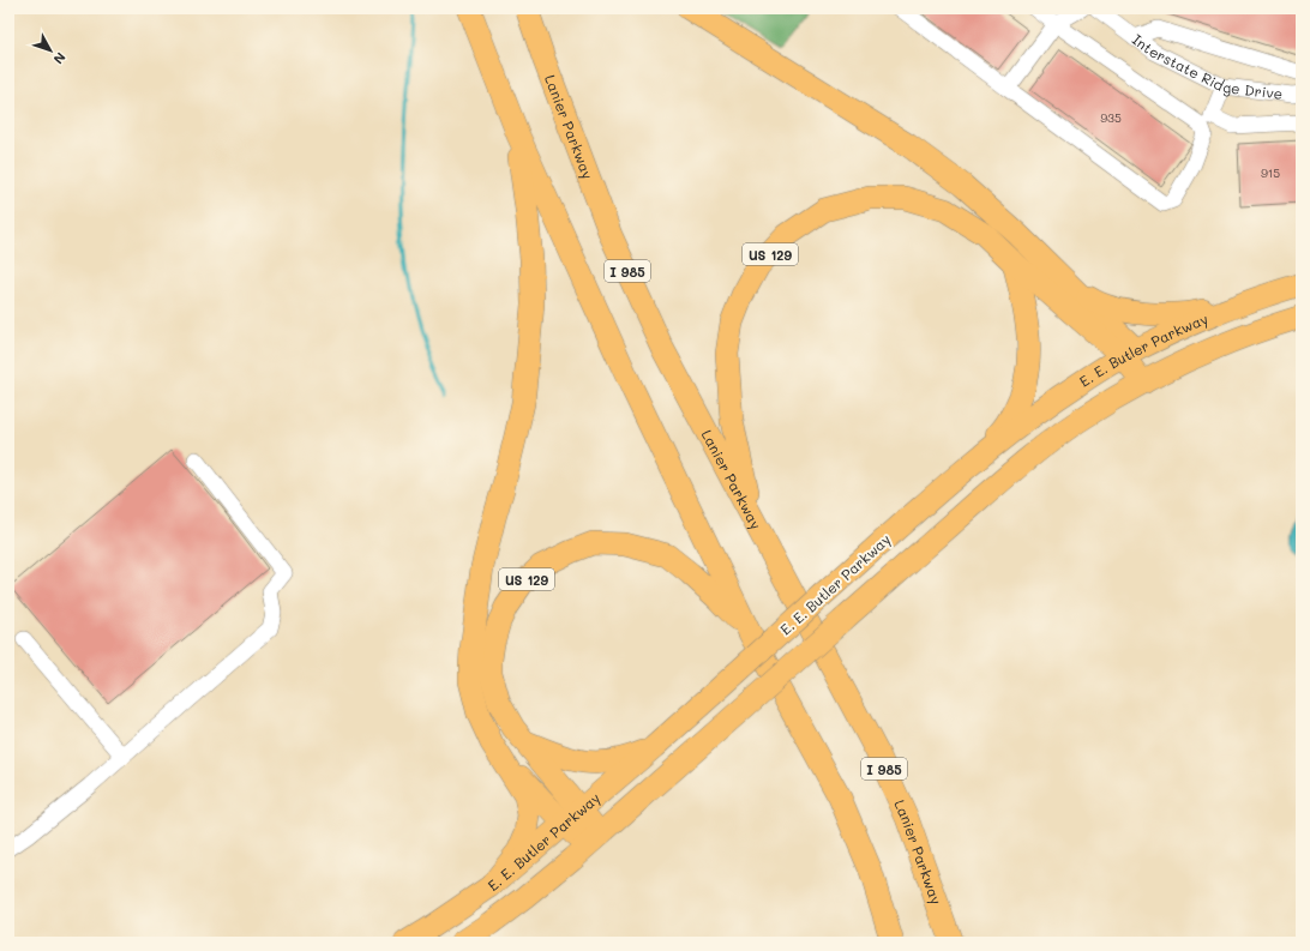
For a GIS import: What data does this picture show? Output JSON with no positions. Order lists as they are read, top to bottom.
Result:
{
  "streets": {
    "highway": [
      "Lanier Parkway",
      "US 129",
      "I 985",
      "E. E. Butler Parkway"
    ],
    "street": ["Interstate Ridge Drive"]
  },
  "crossings": [
    ["Lanier Parkway", "US 129"],
    ["US 129", "I 985"],
    ["US 129", "E. E. Butler Parkway"]
  ],
  "house_numbers": ["935", "915"],
  "north": "bottom right"
}
